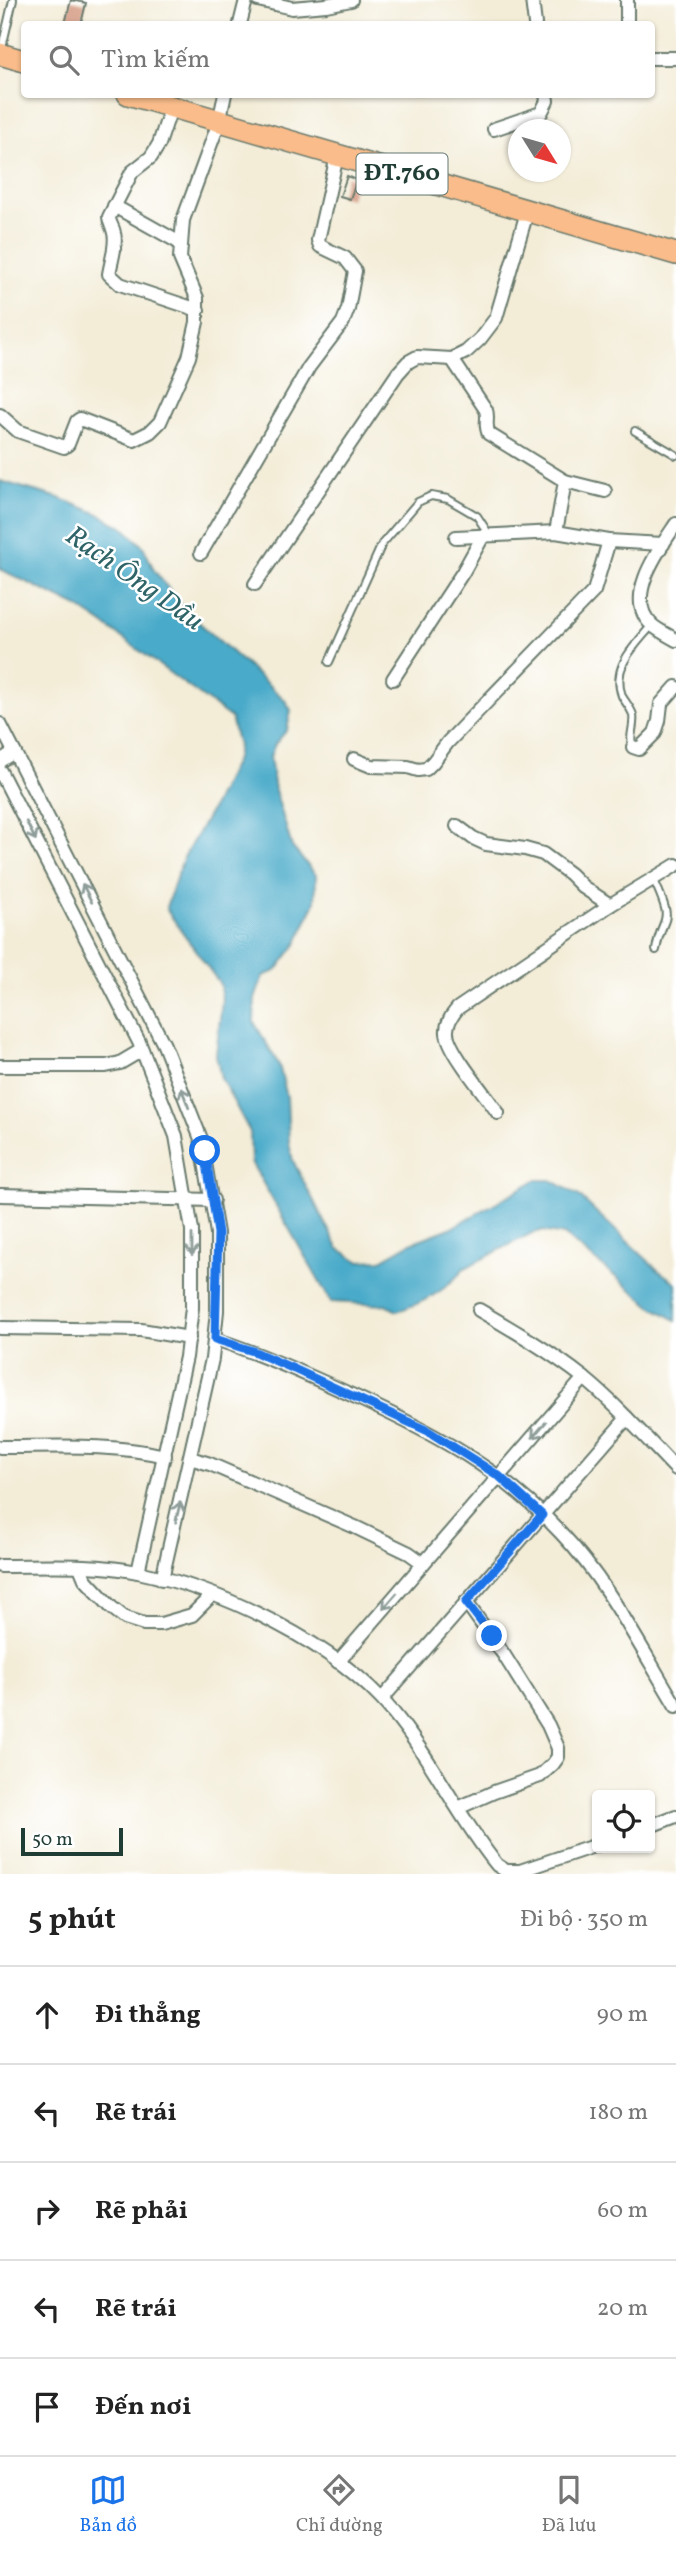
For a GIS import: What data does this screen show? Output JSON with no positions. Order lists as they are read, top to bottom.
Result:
{
  "streets": {
    "main road": ["ĐT.760"]
  },
  "water": ["Rạch Ông Dầu"],
  "scale_bar": "50 m",
  "north": "bottom right",
  "page": {
    "search": "Tìm kiếm",
    "scale": "50 m",
    "heading": ["5 phút", "Đi bộ · 350 m"],
    "list": [
      ["Đi thẳng", "90 m"],
      ["Rẽ trái", "180 m"],
      ["Rẽ phải", "60 m"],
      ["Rẽ trái", "20 m"],
      "Đến nơi"
    ],
    "nav": ["Bản đồ", "Chỉ đường", "Đã lưu"]
  }
}
